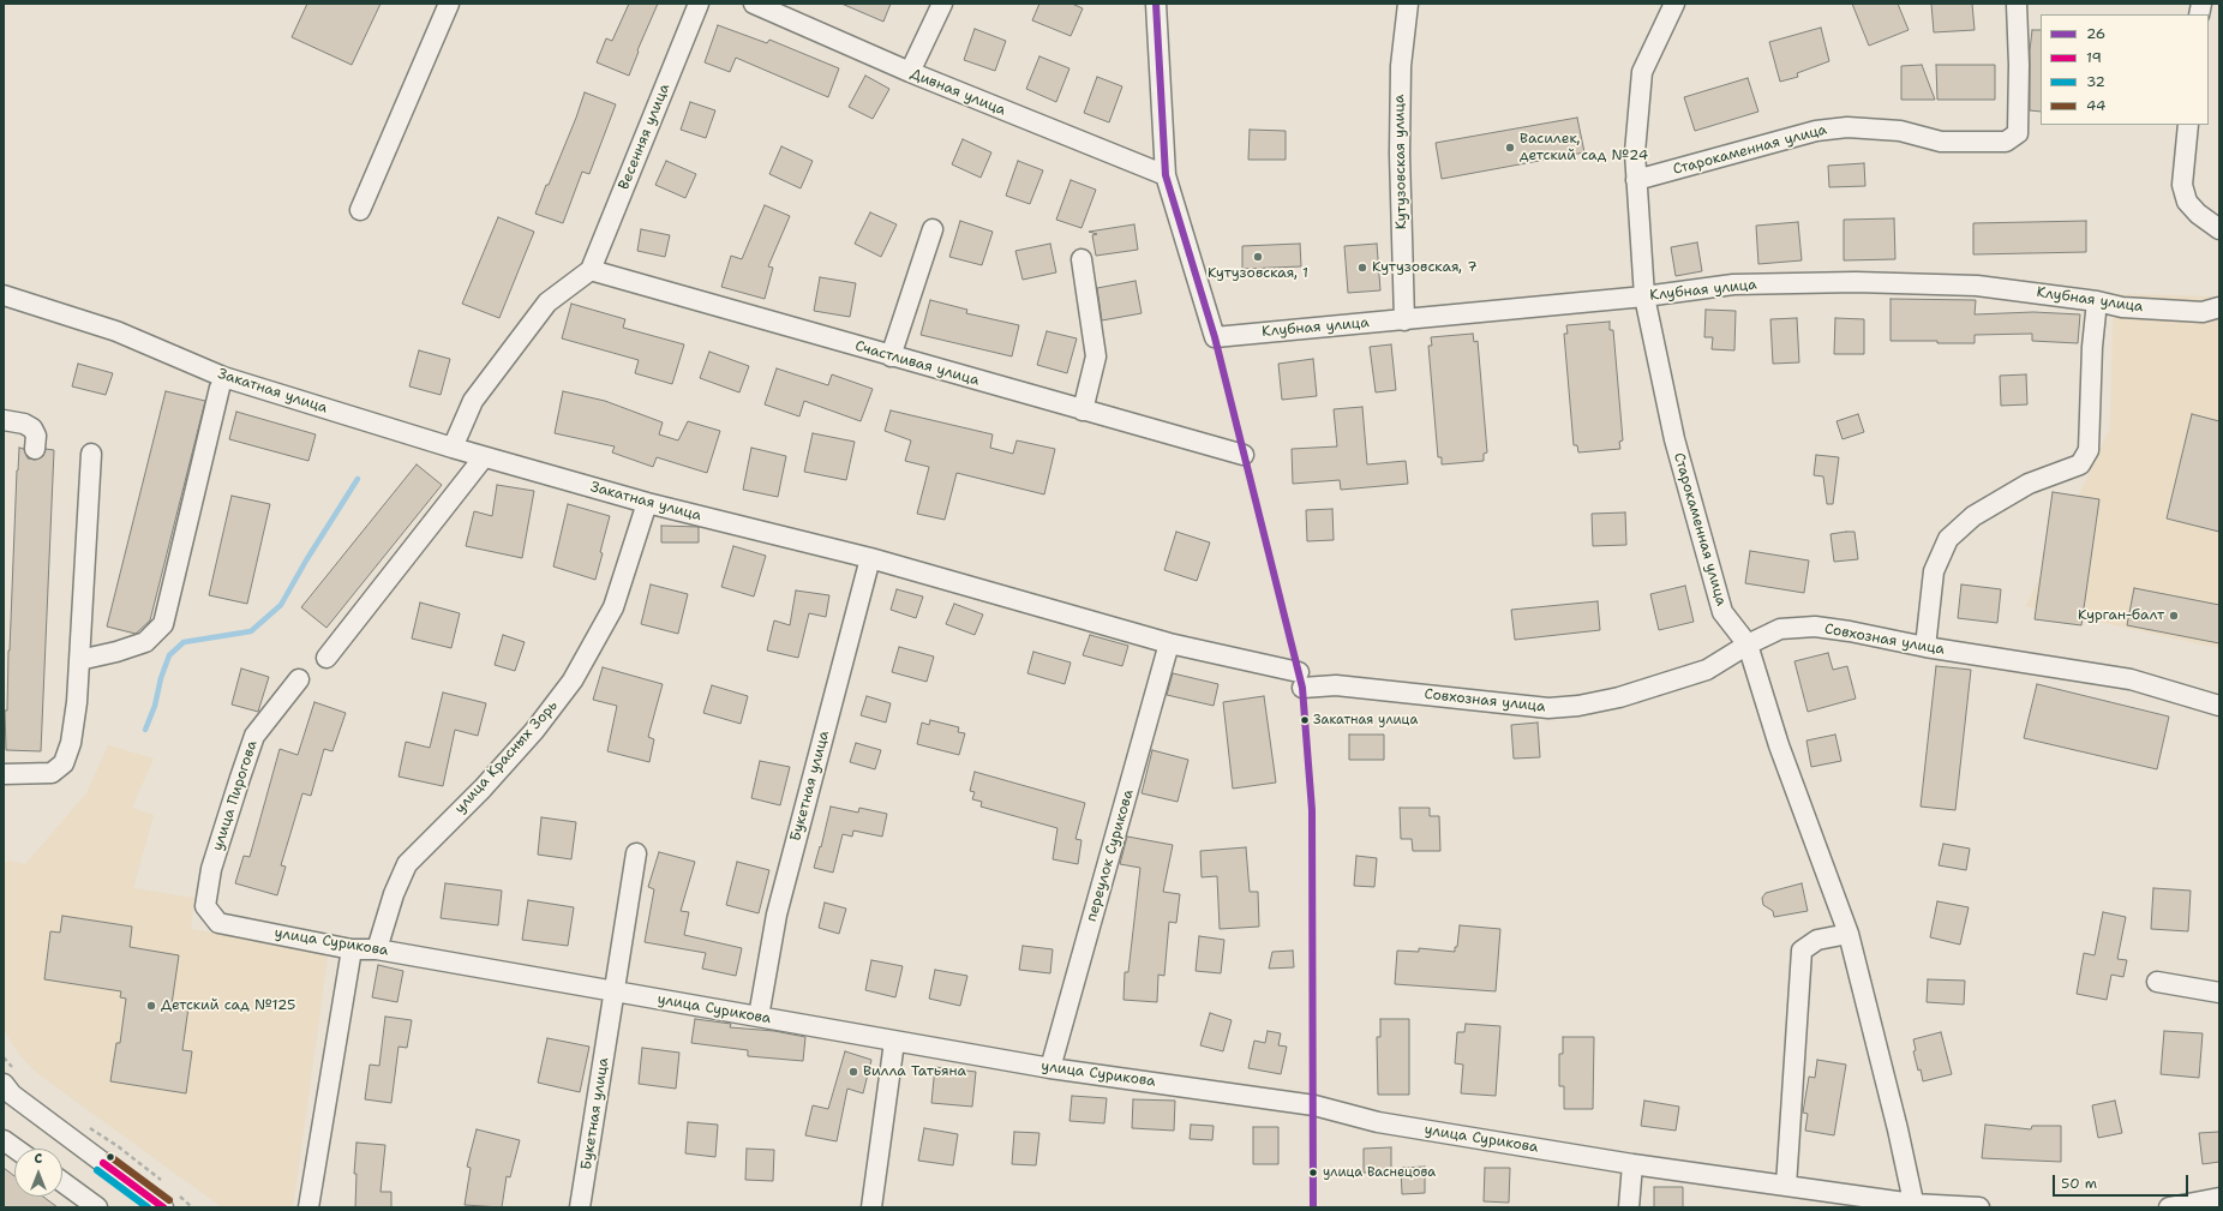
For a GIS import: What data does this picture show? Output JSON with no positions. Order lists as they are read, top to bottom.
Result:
{
  "streets": {
    "street": [
      "Дивная улица",
      "Весенняя улица",
      "Старокаменная улица",
      "Кутузовская улица",
      "Клубная улица",
      "Счастливая улица",
      "Закатная улица",
      "Совхозная улица",
      "улица Красных Зорь",
      "Букетная улица",
      "улица Пирогова",
      "переулок Сурикова",
      "улица Сурикова"
    ]
  },
  "crossings": [
    ["Дивная улица", "Клубная улица"],
    ["Весенняя улица", "Счастливая улица"],
    ["Старокаменная улица", "Клубная улица"],
    ["Старокаменная улица", "Совхозная улица"],
    ["Кутузовская улица", "Клубная улица"],
    ["Закатная улица", "Совхозная улица"],
    ["Закатная улица", "улица Красных Зорь"],
    ["Закатная улица", "Букетная улица"],
    ["Закатная улица", "переулок Сурикова"],
    ["улица Красных Зорь", "улица Сурикова"],
    ["Букетная улица", "улица Сурикова"],
    ["улица Пирогова", "улица Сурикова"],
    ["переулок Сурикова", "улица Сурикова"]
  ],
  "places": [
    "Василек, детский сад №24",
    "Кутузовская, 1",
    "Кутузовская, 7",
    "Курган-балт",
    "Закатная улица",
    "Детский сад №125",
    "Вилла Татьяна",
    "улица Васнецова"
  ],
  "lines": [
    "transit line 26",
    "transit line 44",
    "transit line 19",
    "transit line 32"
  ],
  "legend": [
    "26",
    "19",
    "32",
    "44"
  ],
  "scale_bar": "50 m",
  "north": "top"
}
